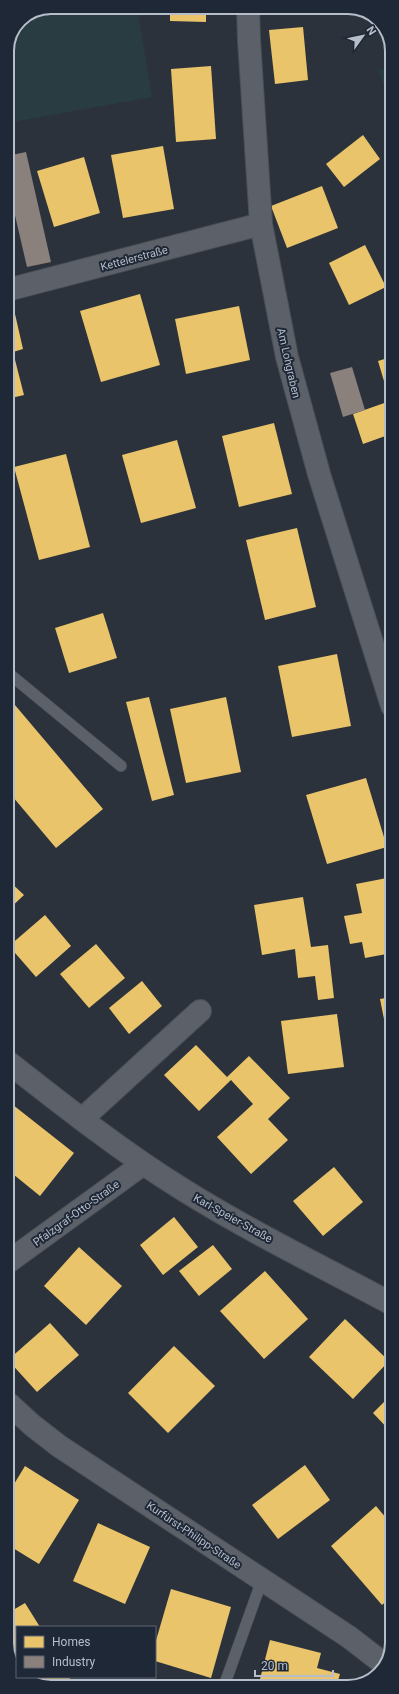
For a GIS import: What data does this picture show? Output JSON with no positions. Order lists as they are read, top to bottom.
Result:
{
  "streets": {
    "street": [
      "Kettelerstraße",
      "Am Lohgraben",
      "Pfalzgraf-Otto-Straße",
      "Karl-Speier-Straße",
      "Kurfürst-Philipp-Straße"
    ]
  },
  "crossings": [
    ["Kettelerstraße", "Am Lohgraben"],
    ["Pfalzgraf-Otto-Straße", "Karl-Speier-Straße"]
  ],
  "legend": ["Homes", "Industry"],
  "scale_bar": "20 m",
  "north": "top right"
}
